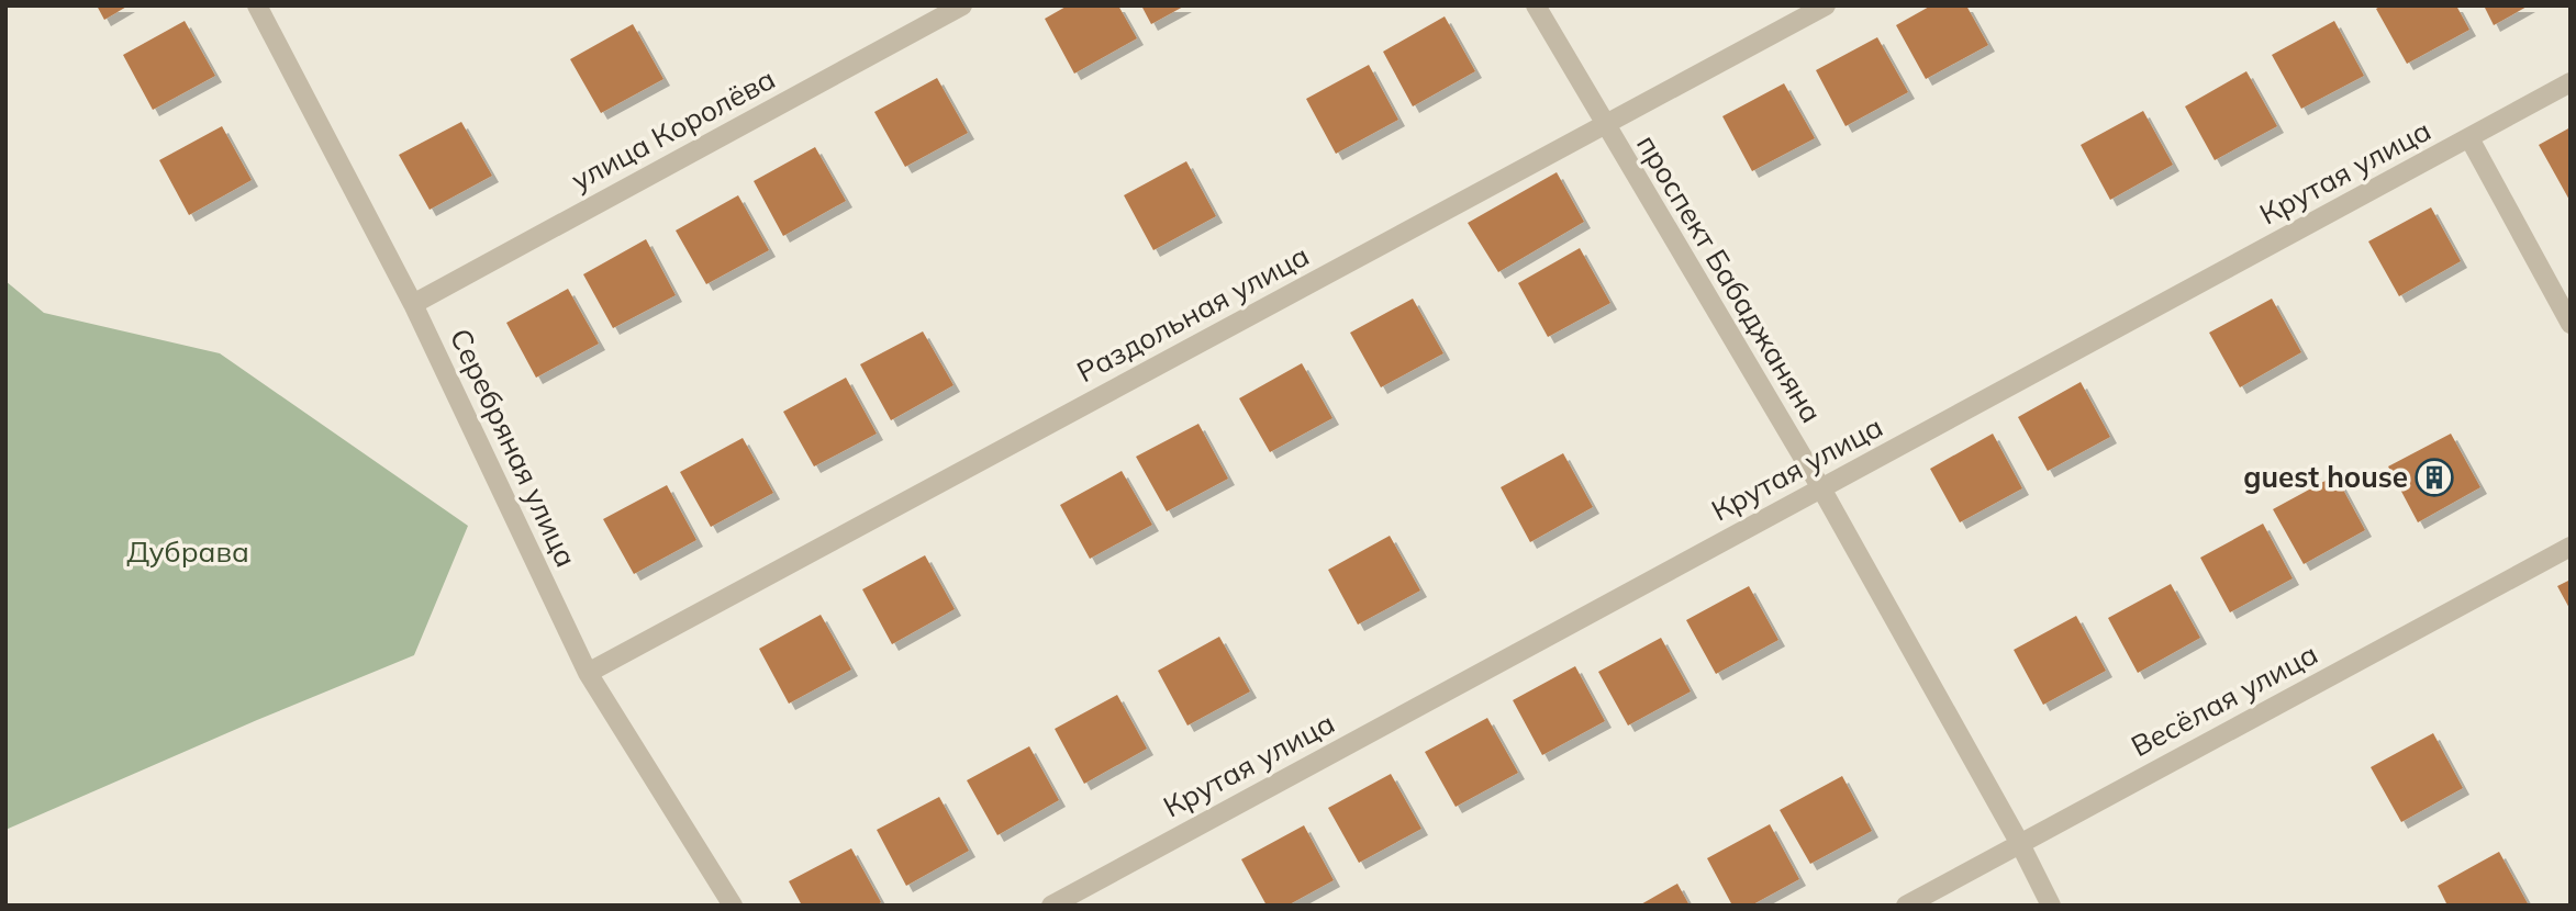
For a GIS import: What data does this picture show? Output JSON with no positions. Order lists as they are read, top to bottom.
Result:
{
  "streets": {
    "street": [
      "улица Королёва",
      "Крутая улица",
      "проспект Бабаджаняна",
      "Раздольная улица",
      "Серебряная улица",
      "Весёлая улица"
    ]
  },
  "crossings": [
    ["улица Королёва", "Серебряная улица"],
    ["Крутая улица", "проспект Бабаджаняна"],
    ["проспект Бабаджаняна", "Раздольная улица"],
    ["проспект Бабаджаняна", "Весёлая улица"],
    ["Раздольная улица", "Серебряная улица"]
  ],
  "parks": ["Дубрава"],
  "places": {
    "building": ["guest house"]
  }
}
